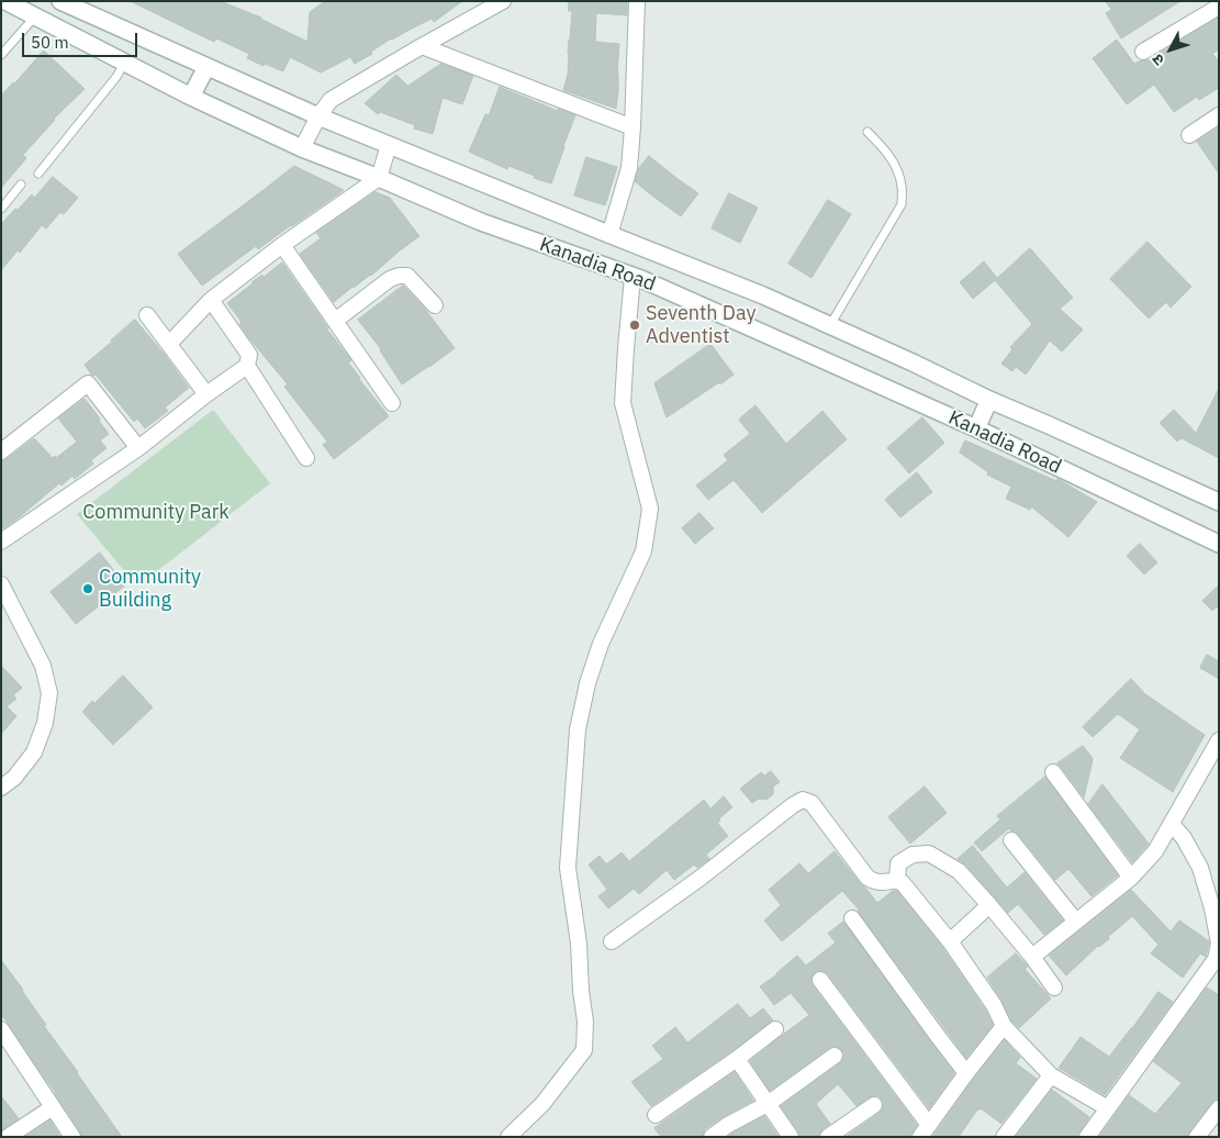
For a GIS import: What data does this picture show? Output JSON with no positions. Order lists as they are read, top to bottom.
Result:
{
  "streets": {
    "main road": ["Kanadia Road"]
  },
  "parks": ["Community Park"],
  "places": ["Seventh Day Adventist", "Community Building"],
  "scale_bar": "50 m",
  "north": "bottom left"
}
